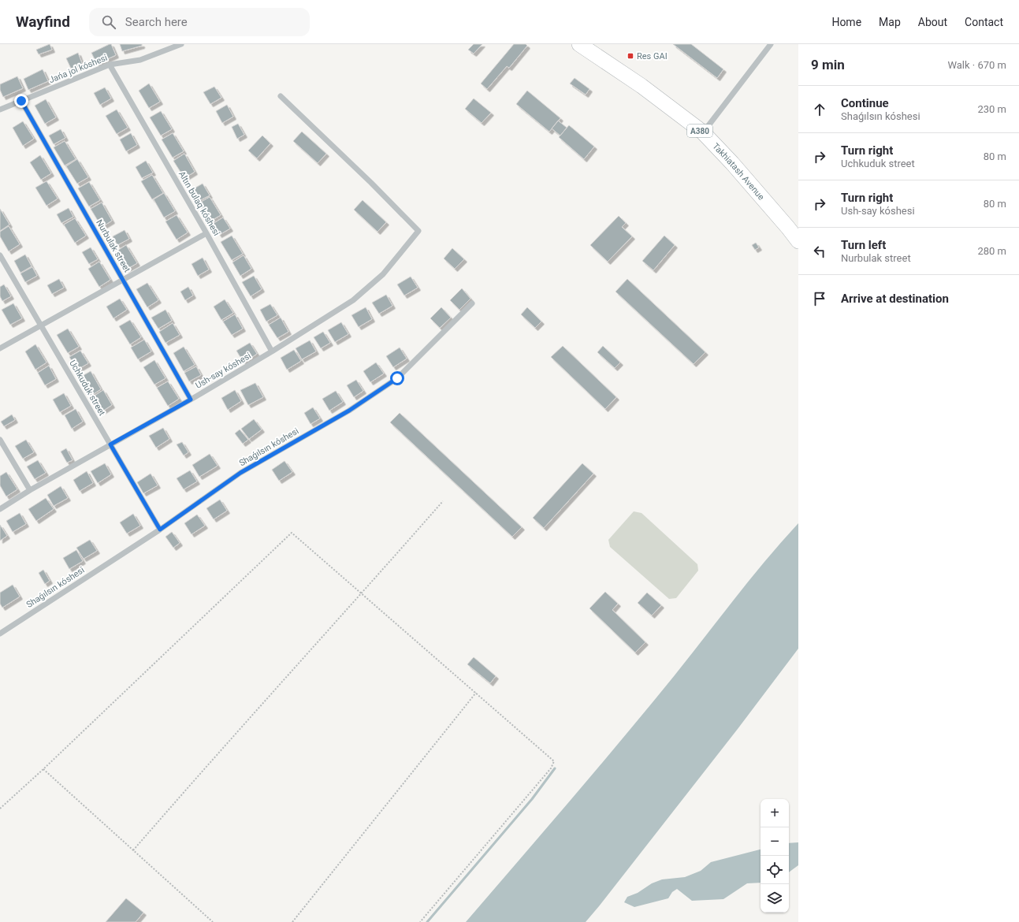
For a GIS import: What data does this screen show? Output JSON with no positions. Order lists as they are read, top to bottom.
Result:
{
  "streets": {
    "highway": ["A380", "Takhiatash Avenue"],
    "street": [
      "Jańa jol kóshesi",
      "Altın bulaq kóshesi",
      "Nurbulak street",
      "Ush-say kóshesi",
      "Uchkuduk street",
      "Shaǵılsın kóshesi"
    ]
  },
  "crossings": [
    ["Jańa jol kóshesi", "Altın bulaq kóshesi"],
    ["Jańa jol kóshesi", "Nurbulak street"],
    ["Altın bulaq kóshesi", "Ush-say kóshesi"],
    ["Nurbulak street", "Ush-say kóshesi"],
    ["Ush-say kóshesi", "Uchkuduk street"],
    ["Uchkuduk street", "Shaǵılsın kóshesi"]
  ],
  "places": {
    "transit": ["Res GAI"]
  },
  "page": {
    "header": "Wayfind",
    "search": "Search here",
    "nav": [
      "Home",
      "Map",
      "About",
      "Contact"
    ],
    "heading": ["9 min", "Walk · 670 m"],
    "list": [
      ["Continue", "Shaǵılsın kóshesi", "230 m"],
      ["Turn right", "Uchkuduk street", "80 m"],
      ["Turn right", "Ush-say kóshesi", "80 m"],
      ["Turn left", "Nurbulak street", "280 m"],
      "Arrive at destination"
    ],
    "map_buttons": ["+", "−"]
  }
}
